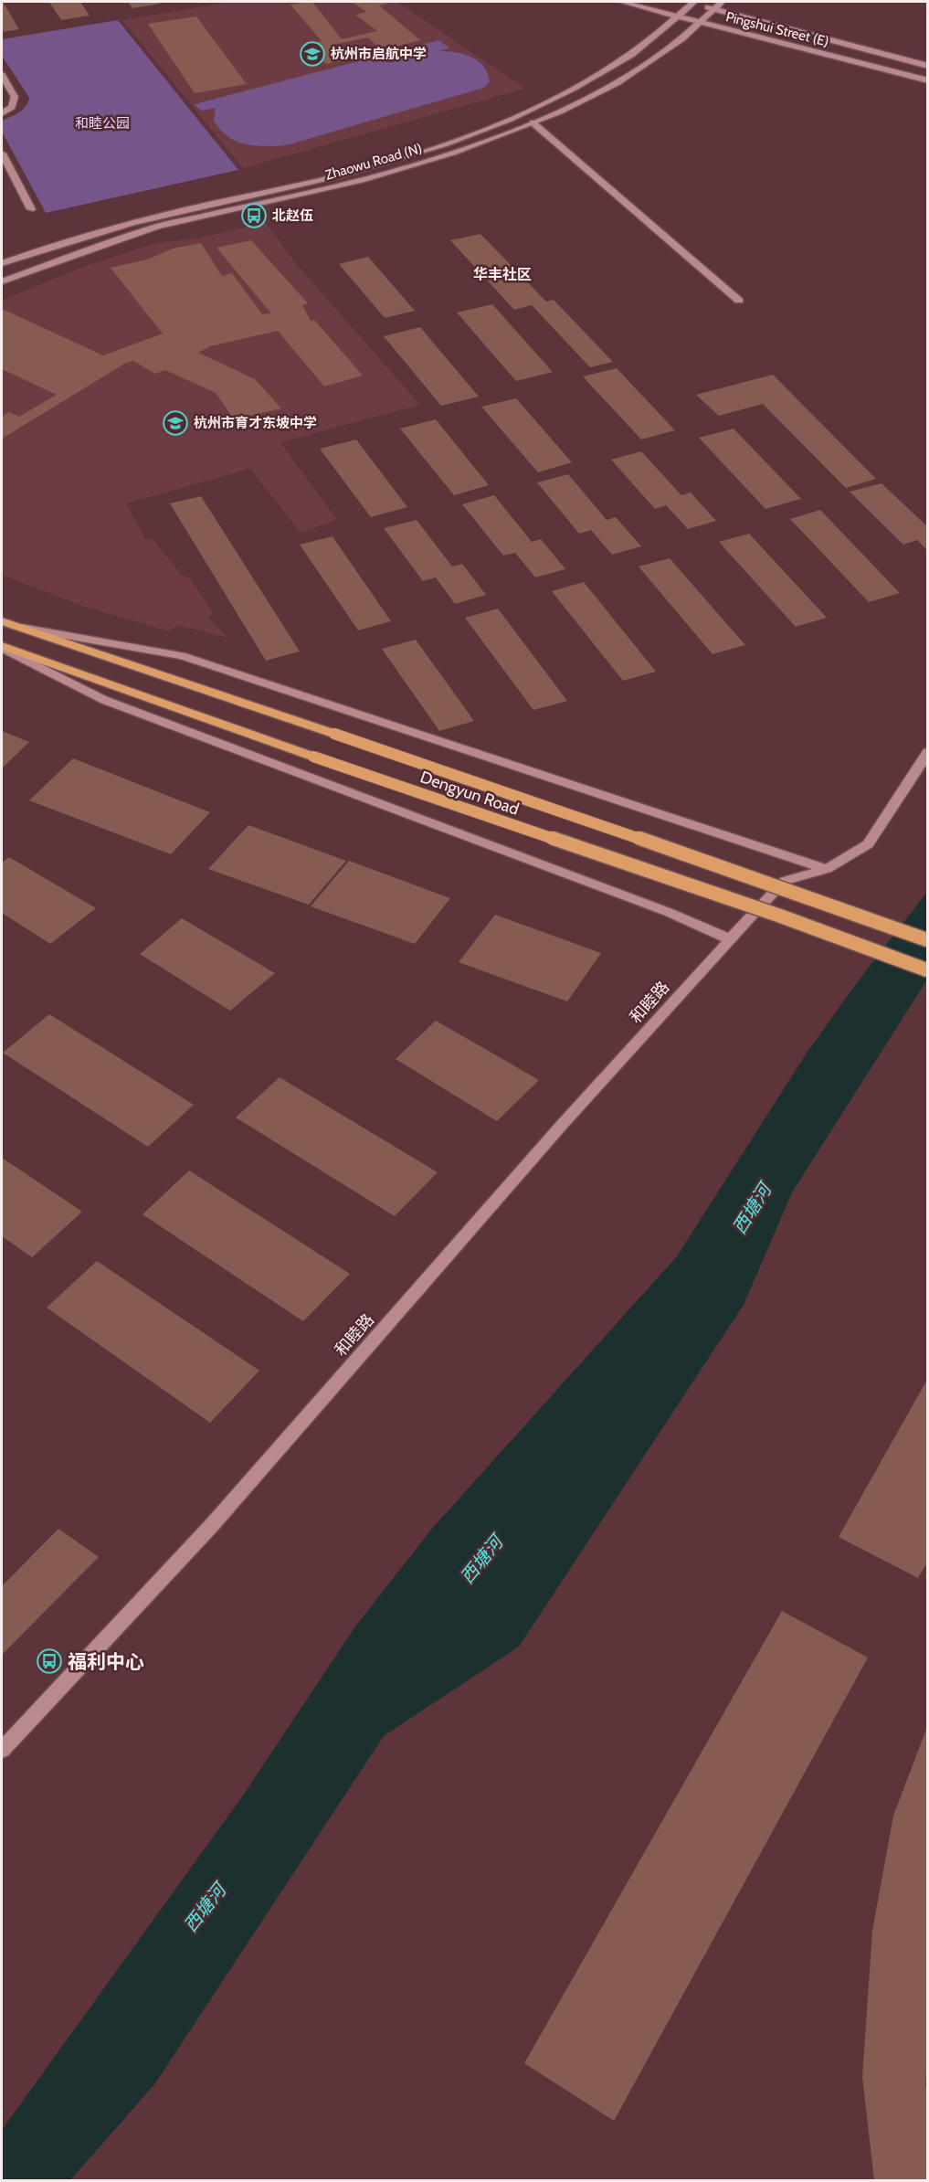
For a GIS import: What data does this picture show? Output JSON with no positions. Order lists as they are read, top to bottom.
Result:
{
  "streets": {
    "main road": ["Dengyun Road"],
    "street": ["Pingshui Street (E)", "Zhaowu Road (N)", "和睦路"]
  },
  "crossings": [
    ["Pingshui Street (E)", "Zhaowu Road (N)"]
  ],
  "districts": ["华丰社区"],
  "water": ["西塘河"],
  "parks": ["和睦公园"],
  "places": {
    "school or university": ["杭州市启航中学", "杭州市育才东坡中学"],
    "bus stop": ["北赵伍", "福利中心"]
  }
}
